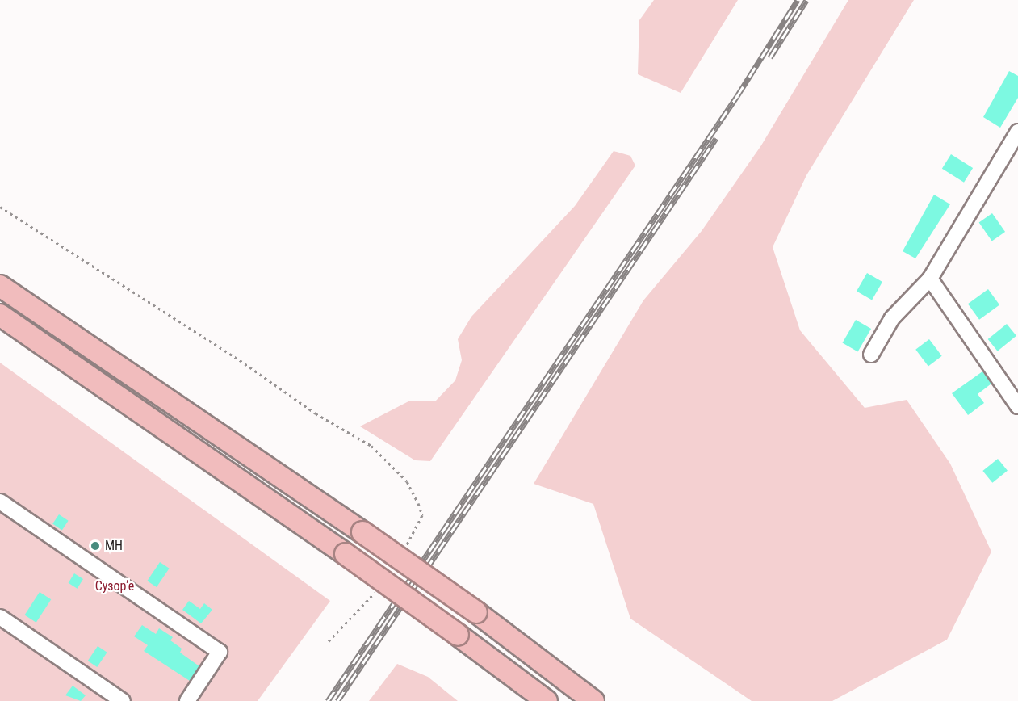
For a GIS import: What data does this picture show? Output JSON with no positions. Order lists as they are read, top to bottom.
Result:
{
  "parks": ["Сузорʼе"],
  "places": ["МН"]
}
